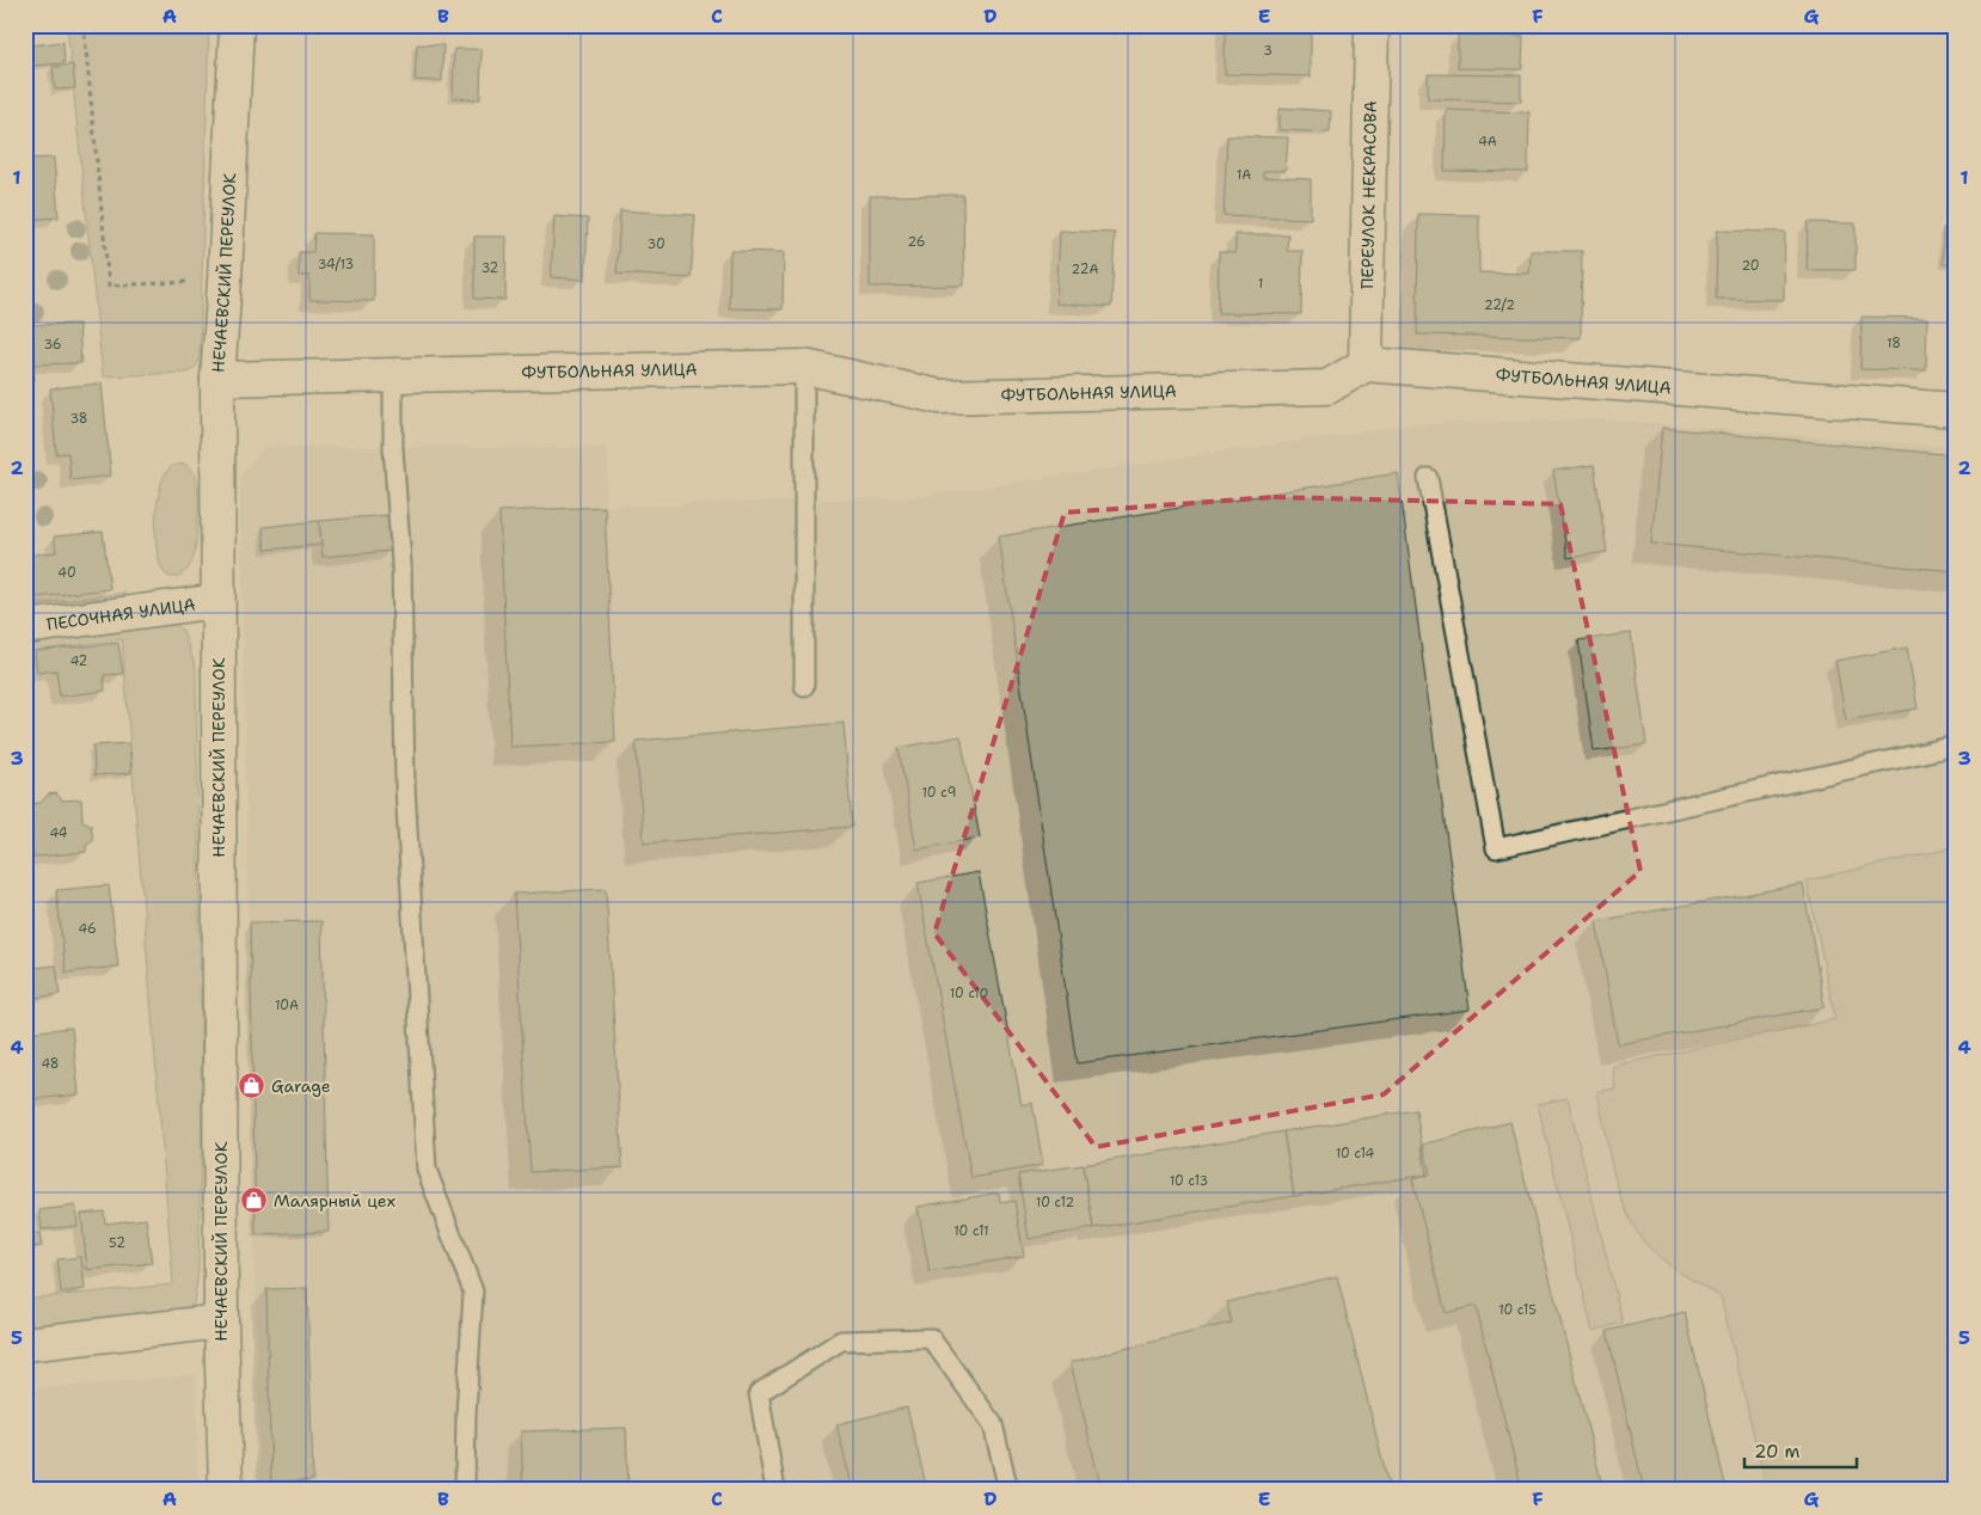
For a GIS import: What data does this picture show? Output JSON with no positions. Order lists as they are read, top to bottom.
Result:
{
  "streets": {
    "street": [
      "ПЕРЕУЛОК НЕКРАСОВА",
      "НЕЧАЕВСКИЙ ПЕРЕУЛОК",
      "ФУТБОЛЬНАЯ УЛИЦА",
      "ПЕСОЧНАЯ УЛИЦА"
    ]
  },
  "crossings": [
    ["ПЕРЕУЛОК НЕКРАСОВА", "ФУТБОЛЬНАЯ УЛИЦА"],
    ["НЕЧАЕВСКИЙ ПЕРЕУЛОК", "ФУТБОЛЬНАЯ УЛИЦА"],
    ["НЕЧАЕВСКИЙ ПЕРЕУЛОК", "ПЕСОЧНАЯ УЛИЦА"]
  ],
  "places": {
    "shop": ["Garage", "Малярный цех"]
  },
  "house_numbers": [
    "3",
    "4А",
    "1А",
    "26",
    "30",
    "34/13",
    "20",
    "32",
    "22А",
    "1",
    "22/2",
    "18",
    "36",
    "38",
    "40",
    "42",
    "10 с9",
    "44",
    "46",
    "10 с10",
    "10А",
    "48",
    "10 с14",
    "10 с13",
    "10 с12",
    "10 с11",
    "52",
    "10 с15"
  ],
  "scale_bar": "20 m",
  "grid": {
    "columns": [
      "A",
      "B",
      "C",
      "D",
      "E",
      "F",
      "G"
    ],
    "rows": [
      "1",
      "2",
      "3",
      "4",
      "5"
    ]
  }
}
